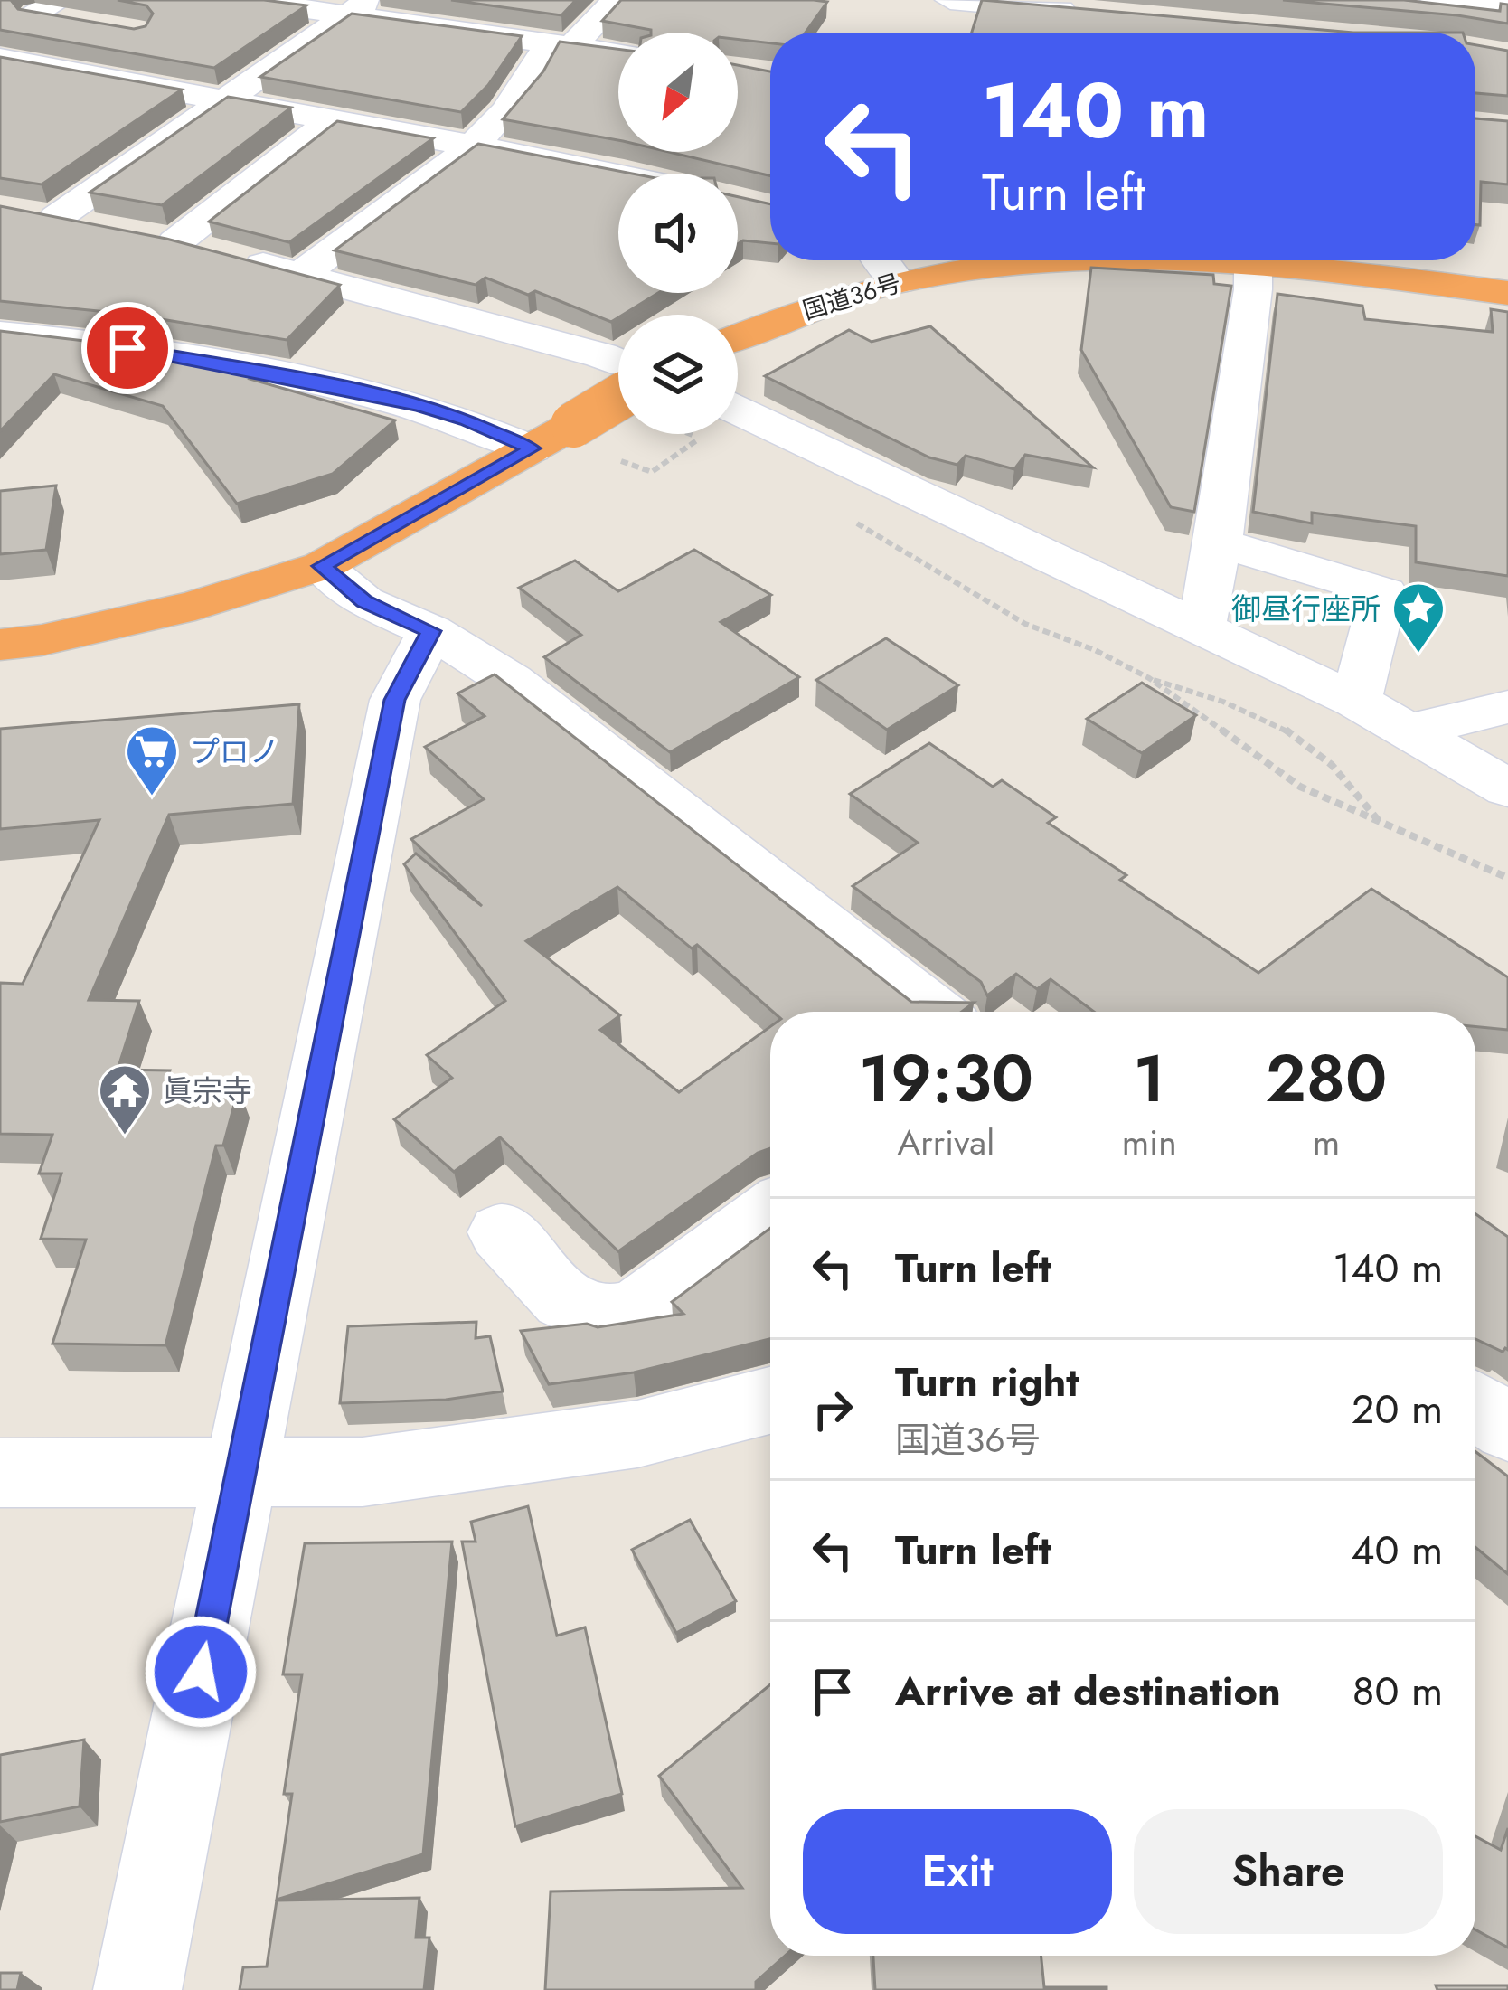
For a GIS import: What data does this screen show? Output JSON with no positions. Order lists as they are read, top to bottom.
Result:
{
  "streets": {
    "highway": ["国道36号"]
  },
  "places": {
    "place": ["御昼行座所"],
    "supermarket": ["プロノ"],
    "temple": ["眞宗寺"]
  },
  "north": "bottom left",
  "page": {
    "turn": ["140 m", "Turn left"],
    "eta": [
      "19:30",
      "Arrival",
      "1",
      "min",
      "280",
      "m"
    ],
    "list": [
      {
        "name": "Turn left",
        "value": "140 m"
      },
      {
        "name": "Turn right",
        "note": "国道36号",
        "value": "20 m"
      },
      {
        "name": "Turn left",
        "value": "40 m"
      },
      {
        "name": "Arrive at destination",
        "value": "80 m"
      }
    ],
    "buttons": ["Exit", "Share"]
  }
}
